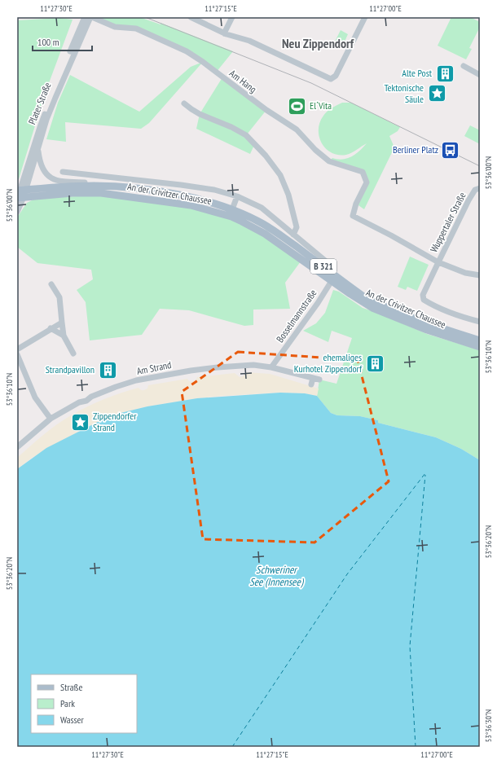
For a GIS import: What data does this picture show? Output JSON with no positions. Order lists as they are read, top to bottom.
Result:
{
  "streets": {
    "main road": ["An der Crivitzer Chaussee", "B 321"],
    "street": [
      "Am Hang",
      "Plater Straße",
      "Wuppertaler Straße",
      "Bosselmannstraße",
      "Am Strand"
    ]
  },
  "crossings": [
    ["Am Hang", "Plater Straße"],
    ["Am Hang", "Wuppertaler Straße"],
    ["Plater Straße", "An der Crivitzer Chaussee"],
    ["Plater Straße", "B 321"],
    ["An der Crivitzer Chaussee", "B 321"],
    ["An der Crivitzer Chaussee", "Bosselmannstraße"],
    ["Bosselmannstraße", "Am Strand"]
  ],
  "districts": ["Neu Zippendorf"],
  "water": ["Schweriner See (Innensee)"],
  "places": {
    "building": ["Alte Post", "ehemaliges Kurhotel Zippendorf", "Strandpavillon"],
    "place": ["Tektonische Säule", "Zippendorfer Strand"],
    "sports": ["El´Vita"],
    "bus stop": ["Berliner Platz"]
  },
  "legend": ["Straße", "Park", "Wasser"],
  "scale_bar": "100 m",
  "coordinates": [
    "11°27'30\"E",
    "11°27'15\"E",
    "11°27'00\"E",
    "53°36'00\"N",
    "53°36'10\"N",
    "53°36'20\"N",
    "53°36'30\"N"
  ]
}
